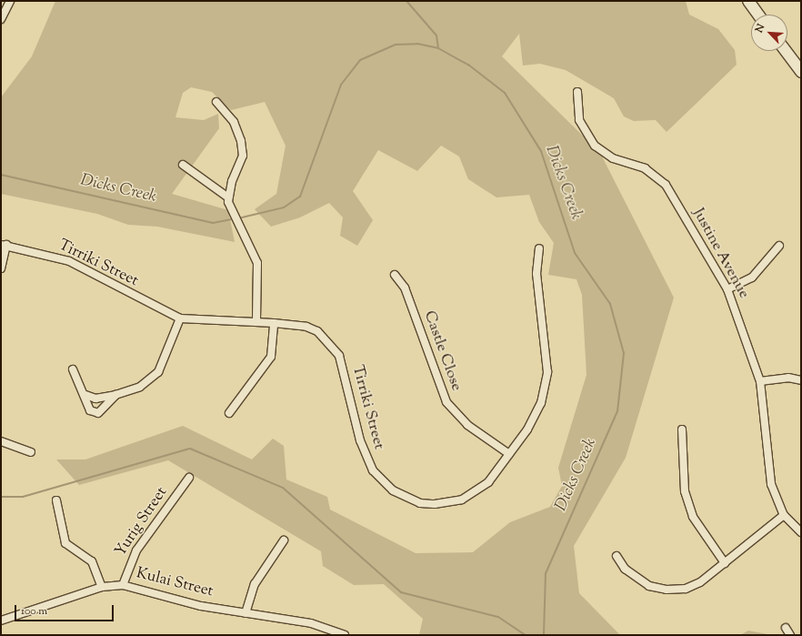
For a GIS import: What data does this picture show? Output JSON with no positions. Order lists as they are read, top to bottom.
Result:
{
  "streets": {
    "street": [
      "Justine Avenue",
      "Tirriki Street",
      "Castle Close",
      "Yurig Street",
      "Kulai Street"
    ]
  },
  "crossings": [
    ["Tirriki Street", "Castle Close"],
    ["Yurig Street", "Kulai Street"]
  ],
  "water": ["Dicks Creek"],
  "scale_bar": "100 m",
  "north": "top left"
}
